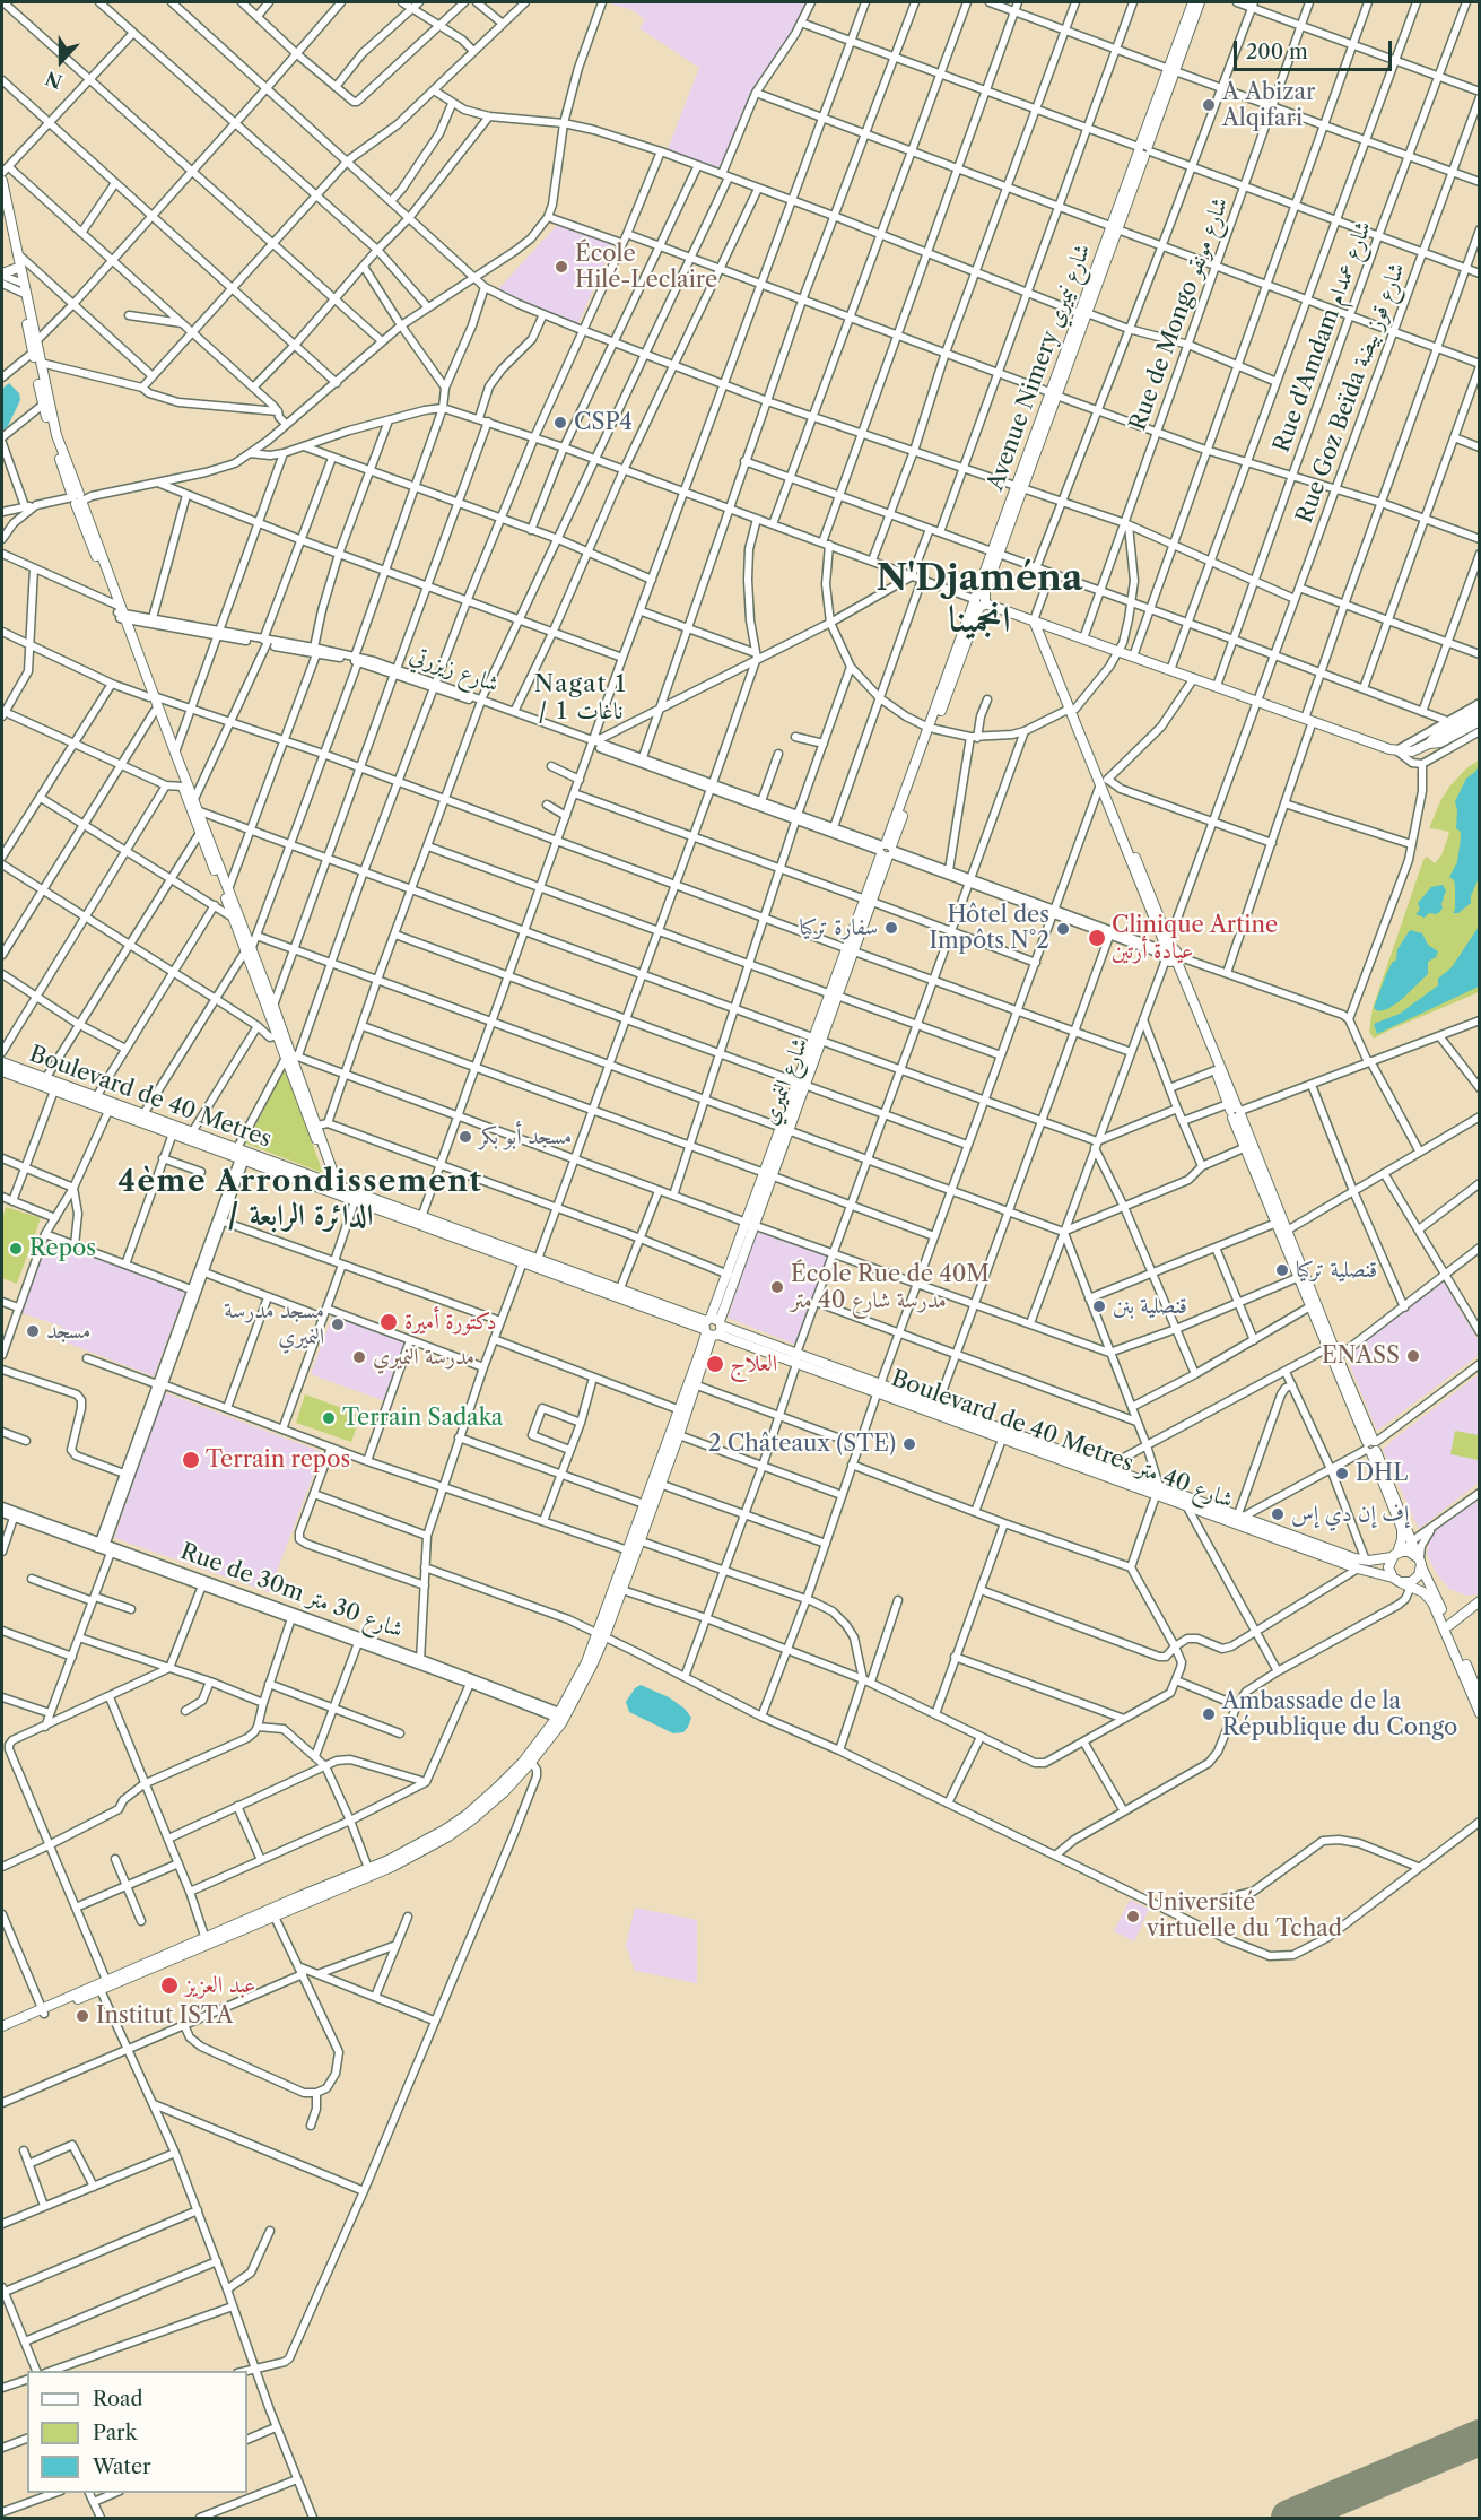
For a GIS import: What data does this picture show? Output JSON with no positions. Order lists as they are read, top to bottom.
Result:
{
  "streets": {
    "main road": [
      "Avenue Nimery شارع نيميري",
      "شارع النميري",
      "Boulevard de 40 Metres",
      "Boulevard de 40 Metres شارع 40 متر"
    ],
    "street": [
      "Rue de Mongo شارع مونقو",
      "Rue d'Amdam شارع عمدام",
      "Rue Goz Beïda شارع قوز بيضة",
      "شارع زيزرتي",
      "Rue de 30m شارع 30 متر"
    ]
  },
  "crossings": [
    ["Avenue Nimery شارع نيميري", "شارع زيزرتي"],
    ["Avenue Nimery شارع نيميري", "شارع النميري"],
    ["شارع زيزرتي", "شارع النميري"],
    ["شارع النميري", "Boulevard de 40 Metres"],
    ["شارع النميري", "Boulevard de 40 Metres شارع 40 متر"],
    ["Boulevard de 40 Metres", "Boulevard de 40 Metres شارع 40 متر"]
  ],
  "districts": ["N'Djaména انجمينا", "Nagat 1 / ناغات 1", "4ème Arrondissement / الدائرة الرابعة"],
  "places": [
    "A Abizar Alqifari",
    "École Hilé-Leclaire",
    "CSP4",
    "سفارة تركيا",
    "Hôtel des Impôts N°2",
    "Clinique Artine عيادة أرتين",
    "مسجد أبو بكر",
    "Repos",
    "قنصلية تركيا",
    "École Rue de 40M مدرسة شارع 40 متر",
    "قنصلية بنن",
    "دكتورة أميرة",
    "مسجد مدرسة النميري",
    "مسجد",
    "ENASS",
    "مدرسة النميري",
    "العلاج",
    "Terrain Sadaka",
    "2 Châteaux (STE)",
    "Terrain repos",
    "DHL",
    "إف إن دي إس",
    "Ambassade de la République du Congo",
    "Université virtuelle du Tchad",
    "عبد العزيز",
    "Institut ISTA"
  ],
  "legend": ["Road", "Park", "Water"],
  "scale_bar": "200 m",
  "north": "bottom"
}
